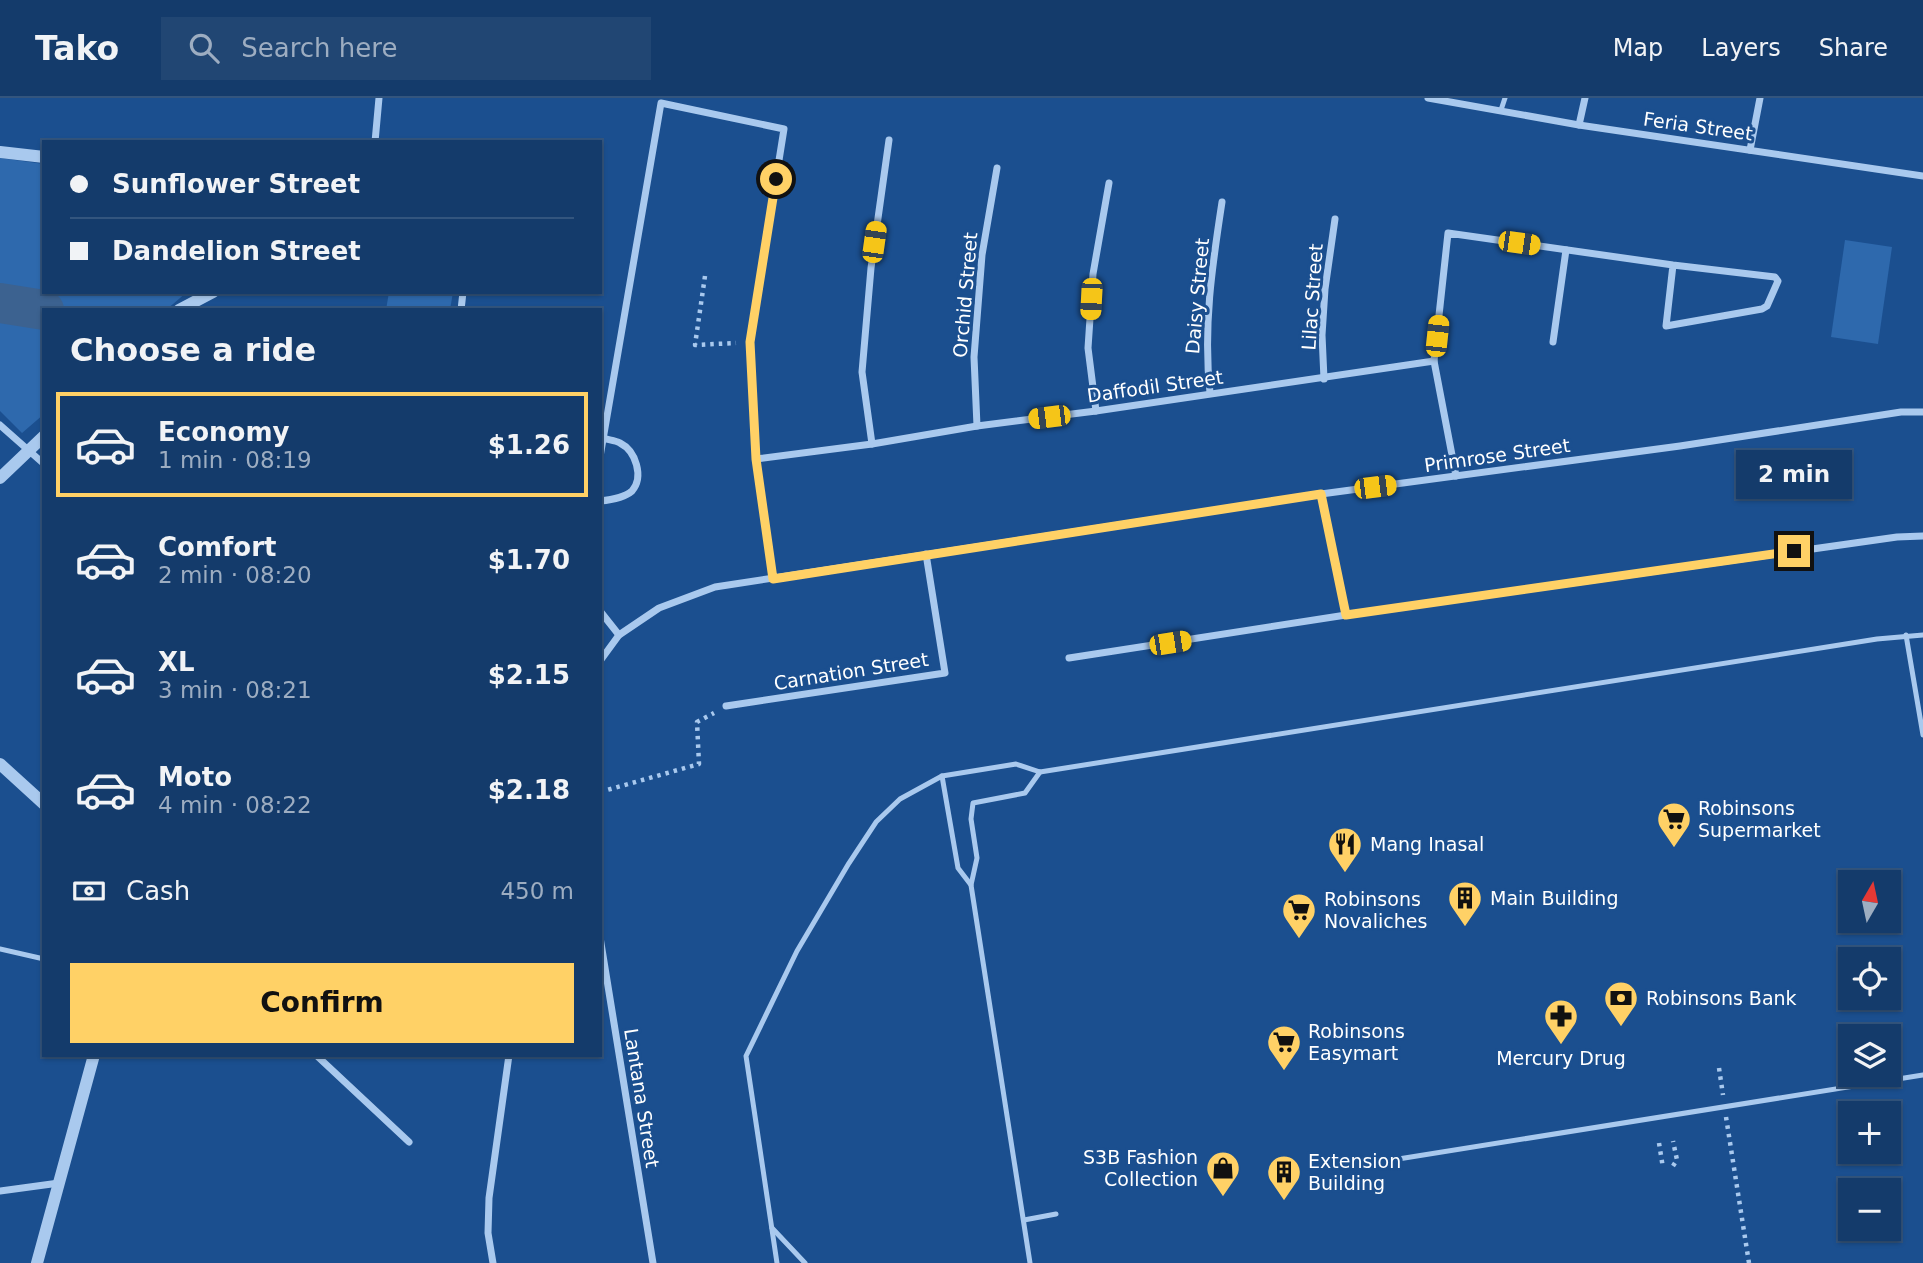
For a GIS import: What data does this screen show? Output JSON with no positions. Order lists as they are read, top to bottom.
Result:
{
  "streets": {
    "street": [
      "Feria Street",
      "Orchid Street",
      "Daisy Street",
      "Lilac Street",
      "Daffodil Street",
      "Primrose Street",
      "Carnation Street",
      "Lantana Street"
    ]
  },
  "crossings": [
    ["Orchid Street", "Daffodil Street"],
    ["Daisy Street", "Daffodil Street"],
    ["Lilac Street", "Daffodil Street"],
    ["Primrose Street", "Carnation Street"]
  ],
  "places": {
    "supermarket": ["Robinsons Supermarket", "Robinsons Novaliches", "Robinsons Easymart"],
    "restaurant": ["Mang Inasal"],
    "building": ["Main Building", "Extension Building"],
    "bank": ["Robinsons Bank"],
    "pharmacy": ["Mercury Drug"],
    "shop": ["S3B Fashion Collection"]
  },
  "north": "top",
  "page": {
    "header": "Tako",
    "search": "Search here",
    "nav": ["Map", "Layers", "Share"],
    "banner": ["Sunflower Street", "Dandelion Street"],
    "heading": "Choose a ride",
    "list": [
      {
        "name": "Economy",
        "note": "1 min · 08:19",
        "value": "$1.26"
      },
      {
        "name": "Comfort",
        "note": "2 min · 08:20",
        "value": "$1.70"
      },
      {
        "name": "XL",
        "note": "3 min · 08:21",
        "value": "$2.15"
      },
      {
        "name": "Moto",
        "note": "4 min · 08:22",
        "value": "$2.18"
      }
    ],
    "bubble": "2 min",
    "pay": ["Cash", "450 m"],
    "map_buttons": ["+", "−"],
    "buttons": "Confirm"
  }
}
